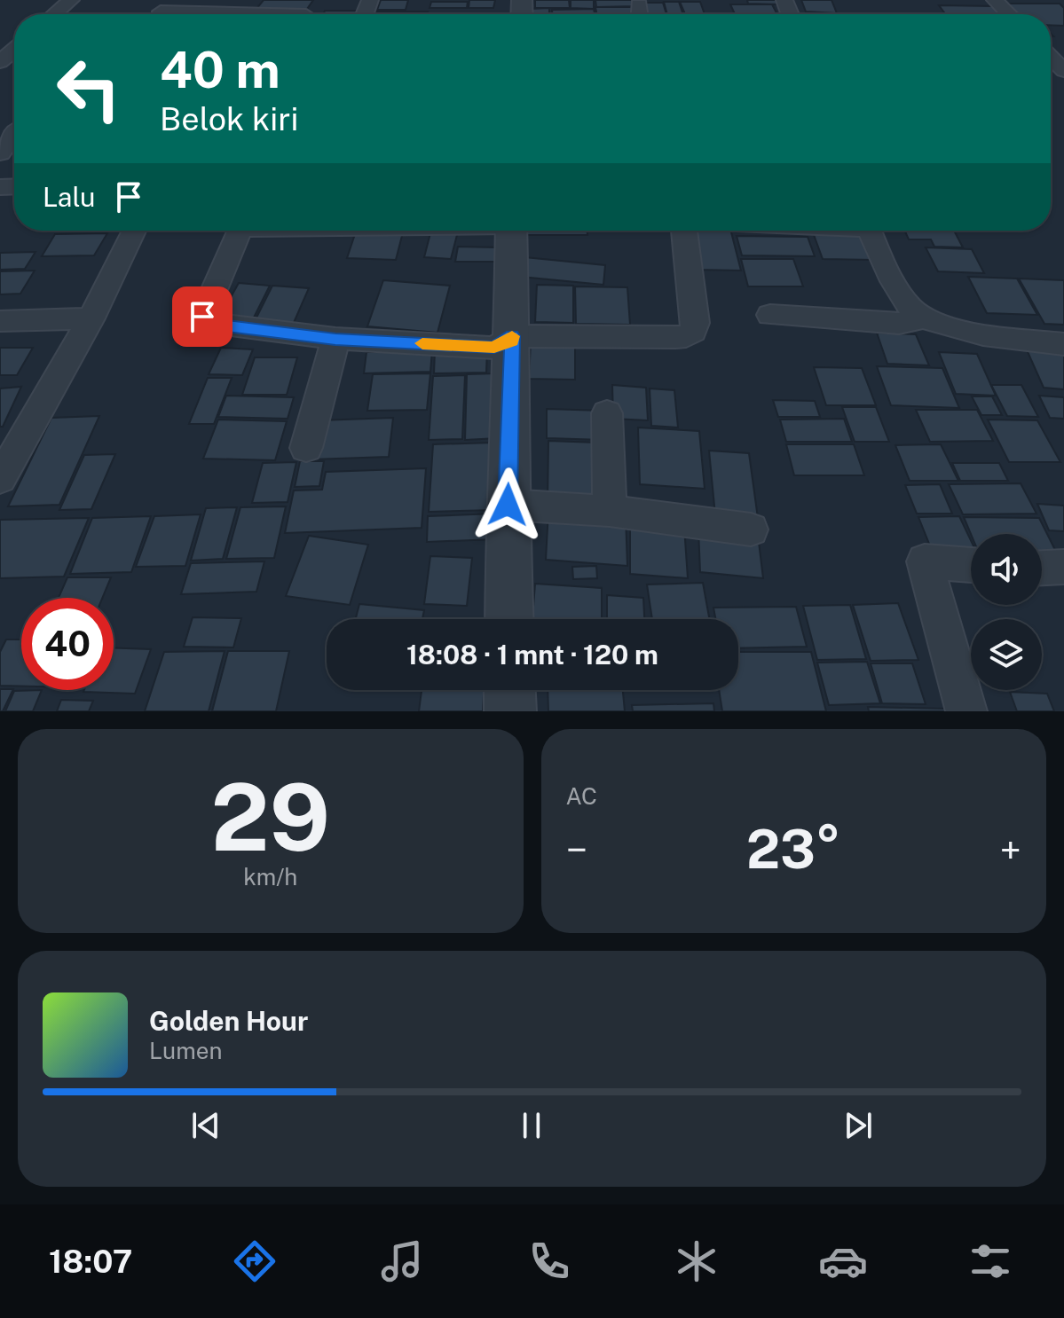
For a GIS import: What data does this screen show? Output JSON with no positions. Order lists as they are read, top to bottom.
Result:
{
  "page": {
    "turn": ["40 m", "Belok kiri"],
    "then": "Lalu",
    "limit": "40",
    "trip": "18:08 · 1 mnt · 120 m",
    "tile": [
      ["29", "km/h"],
      "AC"
    ],
    "heat": ["−", "23°", "+"],
    "song": ["Golden Hour", "Lumen"],
    "tabs": "18:07"
  }
}
